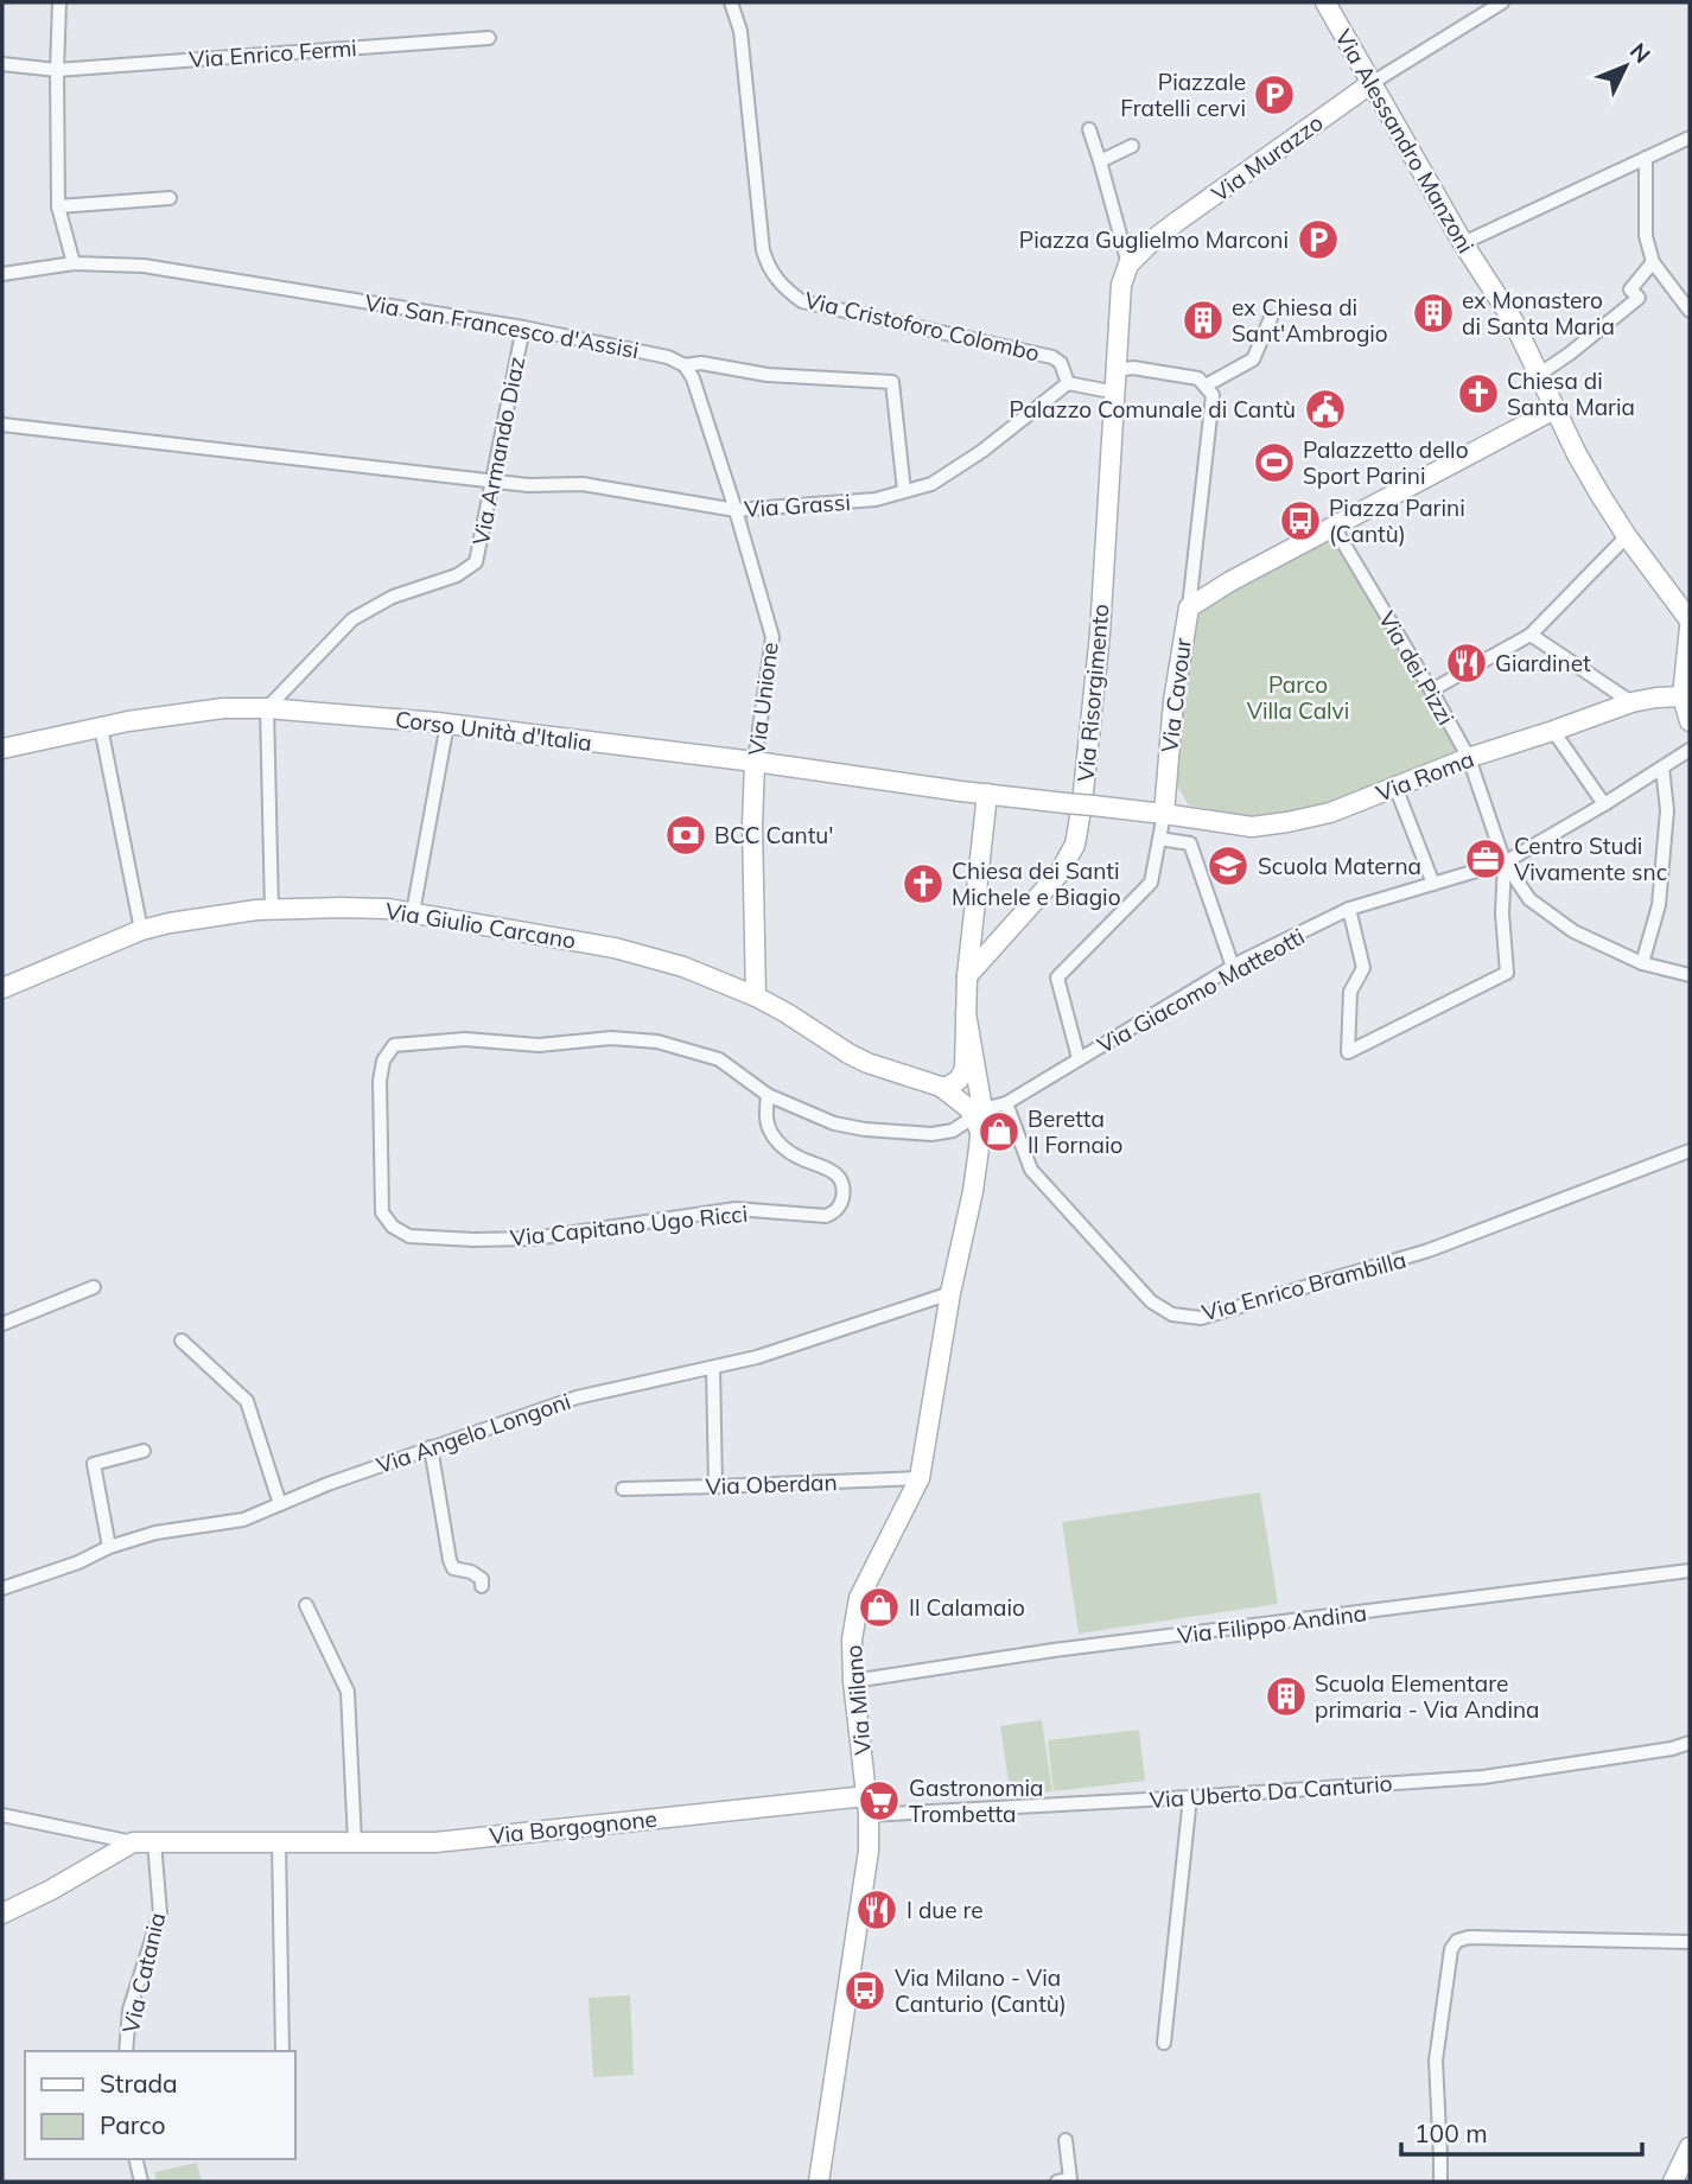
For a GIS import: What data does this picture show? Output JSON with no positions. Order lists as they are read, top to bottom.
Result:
{
  "streets": {
    "main road": [
      "Via Alessandro Manzoni",
      "Via Murazzo",
      "Via Risorgimento",
      "Via Cavour",
      "Via Unione",
      "Corso Unità d'Italia",
      "Via Roma",
      "Via Giulio Carcano",
      "Via Milano",
      "Via Borgognone"
    ],
    "street": [
      "Via Enrico Fermi",
      "Via San Francesco d'Assisi",
      "Via Cristoforo Colombo",
      "Via Armando Diaz",
      "Via Grassi",
      "Via dei Pizzi",
      "Via Giacomo Matteotti",
      "Via Capitano Ugo Ricci",
      "Via Enrico Brambilla",
      "Via Angelo Longoni",
      "Via Oberdan",
      "Via Filippo Andina",
      "Via Uberto Da Canturio",
      "Via Catania"
    ]
  },
  "crossings": [
    ["Via Alessandro Manzoni", "Via Murazzo"],
    ["Via San Francesco d'Assisi", "Via Armando Diaz"],
    ["Via San Francesco d'Assisi", "Via Grassi"],
    ["Via San Francesco d'Assisi", "Via Unione"],
    ["Via Cristoforo Colombo", "Via Grassi"],
    ["Via Armando Diaz", "Via Grassi"],
    ["Via Armando Diaz", "Corso Unità d'Italia"],
    ["Via Grassi", "Via Unione"],
    ["Via dei Pizzi", "Via Roma"],
    ["Via dei Pizzi", "Via Giacomo Matteotti"],
    ["Via Cavour", "Via Roma"],
    ["Via Cavour", "Via Giacomo Matteotti"],
    ["Via Unione", "Corso Unità d'Italia"],
    ["Via Unione", "Via Giulio Carcano"],
    ["Corso Unità d'Italia", "Via Roma"],
    ["Via Giacomo Matteotti", "Via Capitano Ugo Ricci"],
    ["Via Giacomo Matteotti", "Via Enrico Brambilla"],
    ["Via Giacomo Matteotti", "Via Milano"],
    ["Via Capitano Ugo Ricci", "Via Milano"],
    ["Via Angelo Longoni", "Via Milano"],
    ["Via Oberdan", "Via Milano"],
    ["Via Filippo Andina", "Via Milano"],
    ["Via Milano", "Via Uberto Da Canturio"],
    ["Via Milano", "Via Borgognone"],
    ["Via Uberto Da Canturio", "Via Borgognone"],
    ["Via Borgognone", "Via Catania"]
  ],
  "parks": ["Parco Villa Calvi"],
  "places": {
    "parking": ["Piazzale Fratelli cervi", "Piazza Guglielmo Marconi"],
    "building": ["ex Monastero di Santa Maria", "ex Chiesa di Sant'Ambrogio", "Scuola Elementare primaria - Via Andina"],
    "church": ["Chiesa di Santa Maria", "Chiesa dei Santi Michele e Biagio"],
    "public building": ["Palazzo Comunale di Cantù"],
    "sports": ["Palazzetto dello Sport Parini"],
    "bus stop": ["Piazza Parini (Cantù)", "Via Milano - Via Canturio (Cantù)"],
    "restaurant": ["Giardinet", "I due re"],
    "bank": ["BCC Cantu'"],
    "office": ["Centro Studi Vivamente snc"],
    "school or university": ["Scuola Materna"],
    "shop": ["Beretta Il Fornaio", "Il Calamaio"],
    "supermarket": ["Gastronomia Trombetta"]
  },
  "legend": ["Strada", "Parco"],
  "scale_bar": "100 m",
  "north": "top right"
}
